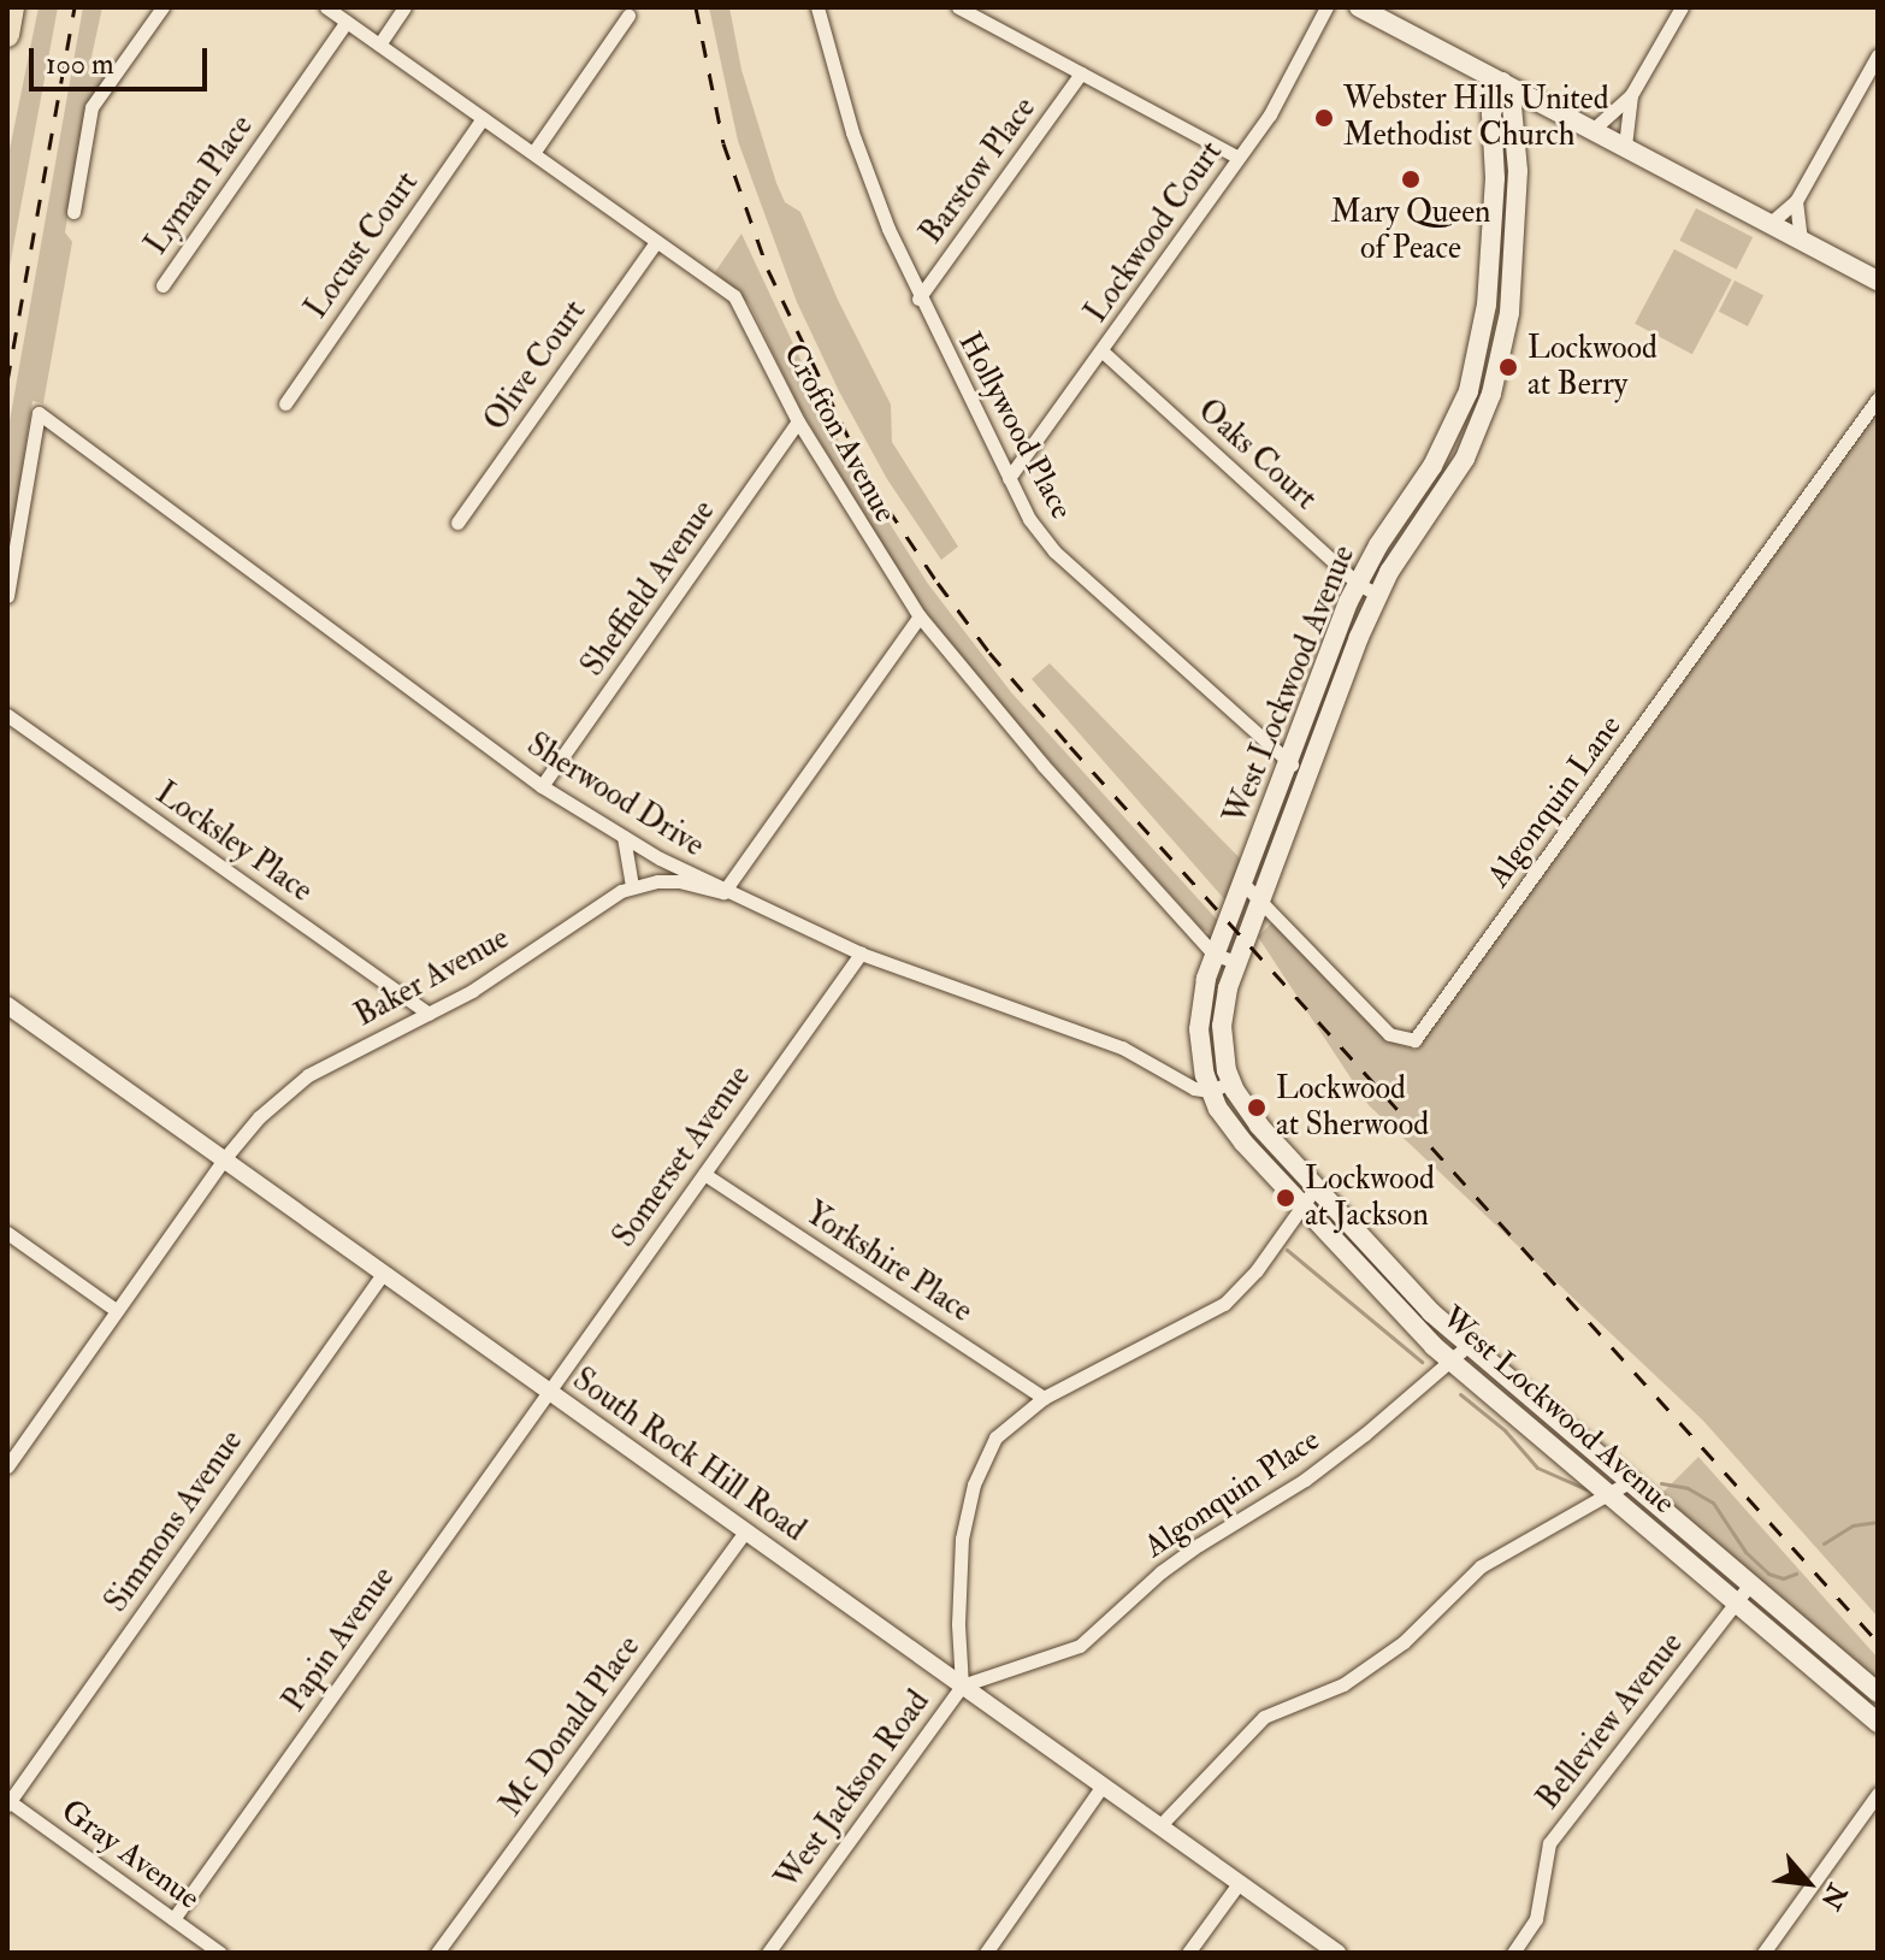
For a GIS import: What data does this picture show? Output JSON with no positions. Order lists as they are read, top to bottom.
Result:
{
  "streets": {
    "main road": ["West Lockwood Avenue"],
    "street": [
      "Barstow Place",
      "Lyman Place",
      "Lockwood Court",
      "Locust Court",
      "Olive Court",
      "Hollywood Place",
      "Crofton Avenue",
      "Oaks Court",
      "Sheffield Avenue",
      "Sherwood Drive",
      "Algonquin Lane",
      "Locksley Place",
      "Baker Avenue",
      "Somerset Avenue",
      "Yorkshire Place",
      "South Rock Hill Road",
      "Algonquin Place",
      "Simmons Avenue",
      "Papin Avenue",
      "Belleview Avenue",
      "Mc Donald Place",
      "West Jackson Road",
      "Gray Avenue"
    ]
  },
  "crossings": [
    ["Barstow Place", "Hollywood Place"],
    ["Lyman Place", "Crofton Avenue"],
    ["Lockwood Court", "Hollywood Place"],
    ["Lockwood Court", "Oaks Court"],
    ["Locust Court", "Crofton Avenue"],
    ["Olive Court", "Crofton Avenue"],
    ["Hollywood Place", "West Lockwood Avenue"],
    ["Crofton Avenue", "Sheffield Avenue"],
    ["Crofton Avenue", "West Lockwood Avenue"],
    ["Oaks Court", "West Lockwood Avenue"],
    ["Sheffield Avenue", "Sherwood Drive"],
    ["West Lockwood Avenue", "Sherwood Drive"],
    ["West Lockwood Avenue", "Algonquin Lane"],
    ["West Lockwood Avenue", "Algonquin Place"],
    ["West Lockwood Avenue", "Belleview Avenue"],
    ["West Lockwood Avenue", "West Jackson Road"],
    ["Sherwood Drive", "Baker Avenue"],
    ["Sherwood Drive", "Somerset Avenue"],
    ["Locksley Place", "Baker Avenue"],
    ["Baker Avenue", "South Rock Hill Road"],
    ["Somerset Avenue", "Yorkshire Place"],
    ["Somerset Avenue", "South Rock Hill Road"],
    ["Somerset Avenue", "Papin Avenue"],
    ["Yorkshire Place", "West Jackson Road"],
    ["South Rock Hill Road", "Algonquin Place"],
    ["South Rock Hill Road", "Simmons Avenue"],
    ["South Rock Hill Road", "Papin Avenue"],
    ["South Rock Hill Road", "Mc Donald Place"],
    ["South Rock Hill Road", "West Jackson Road"],
    ["Algonquin Place", "West Jackson Road"],
    ["Simmons Avenue", "Gray Avenue"],
    ["Papin Avenue", "Gray Avenue"]
  ],
  "places": [
    "Webster Hills United Methodist Church",
    "Mary Queen of Peace",
    "Lockwood at Berry",
    "Lockwood at Sherwood",
    "Lockwood at Jackson"
  ],
  "scale_bar": "100 m",
  "north": "bottom right"
}
